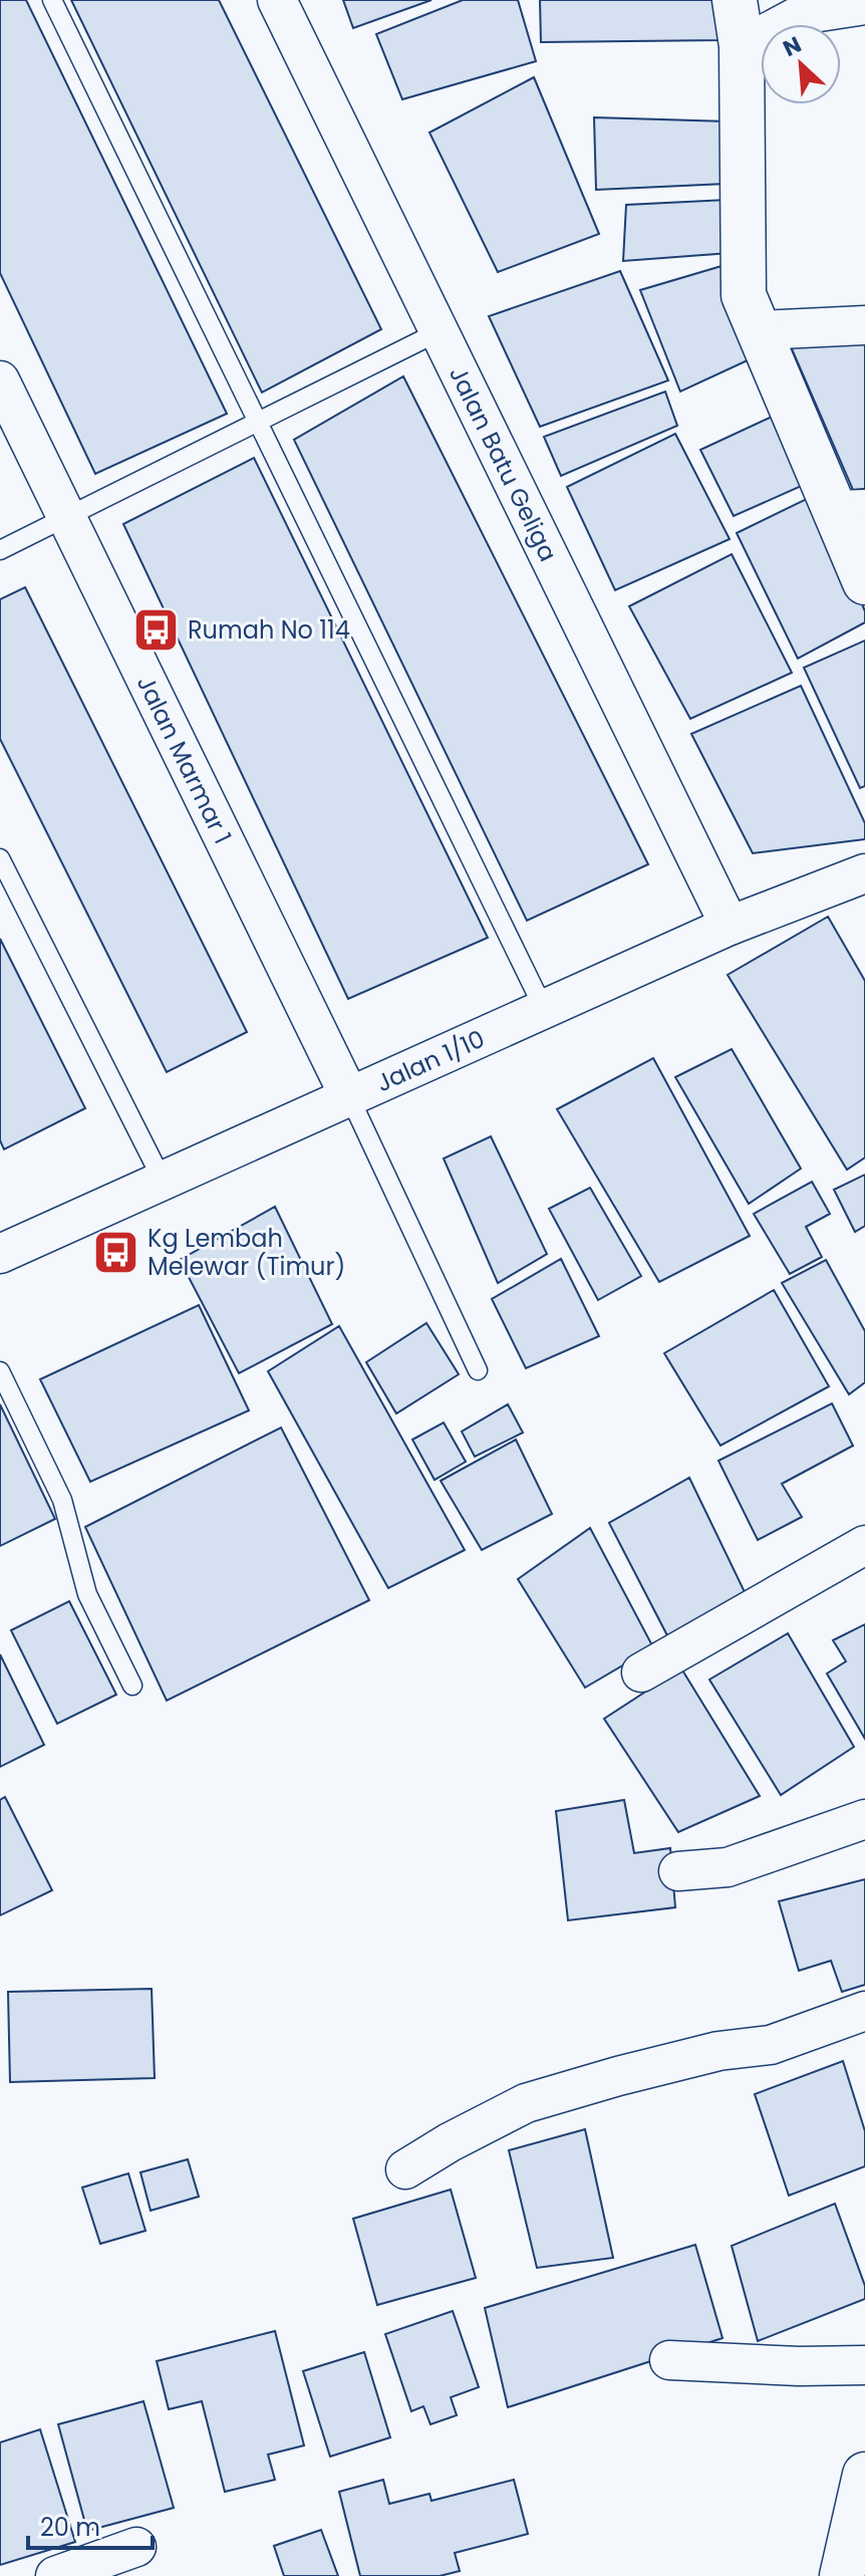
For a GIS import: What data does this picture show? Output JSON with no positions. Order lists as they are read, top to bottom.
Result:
{
  "streets": {
    "street": ["Jalan Batu Geliga", "Jalan Marmar 1", "Jalan 1/10"]
  },
  "crossings": [
    ["Jalan Batu Geliga", "Jalan 1/10"],
    ["Jalan Marmar 1", "Jalan 1/10"]
  ],
  "places": {
    "bus stop": ["Rumah No 114", "Kg Lembah Melewar (Timur)"]
  },
  "scale_bar": "20 m",
  "north": "top left"
}
